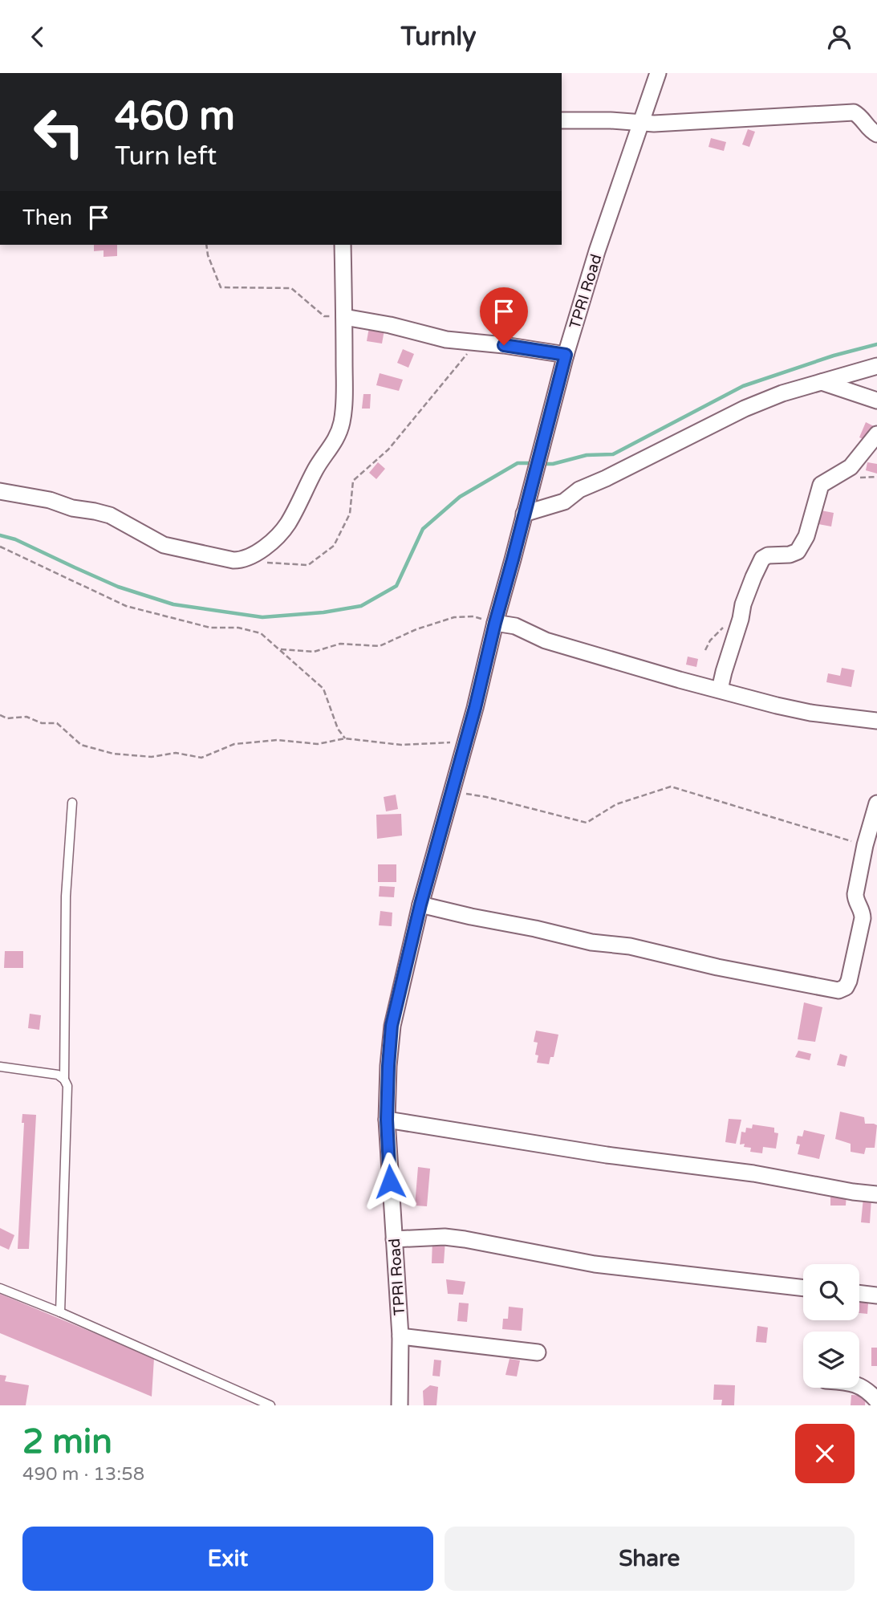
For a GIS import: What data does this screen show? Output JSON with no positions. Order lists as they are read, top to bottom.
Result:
{
  "streets": {
    "street": ["TPRI Road"]
  },
  "page": {
    "header": "Turnly",
    "turn": ["460 m", "Turn left"],
    "then": "Then",
    "heading": ["2 min", "490 m · 13:58"],
    "buttons": ["Exit", "Share"]
  }
}
